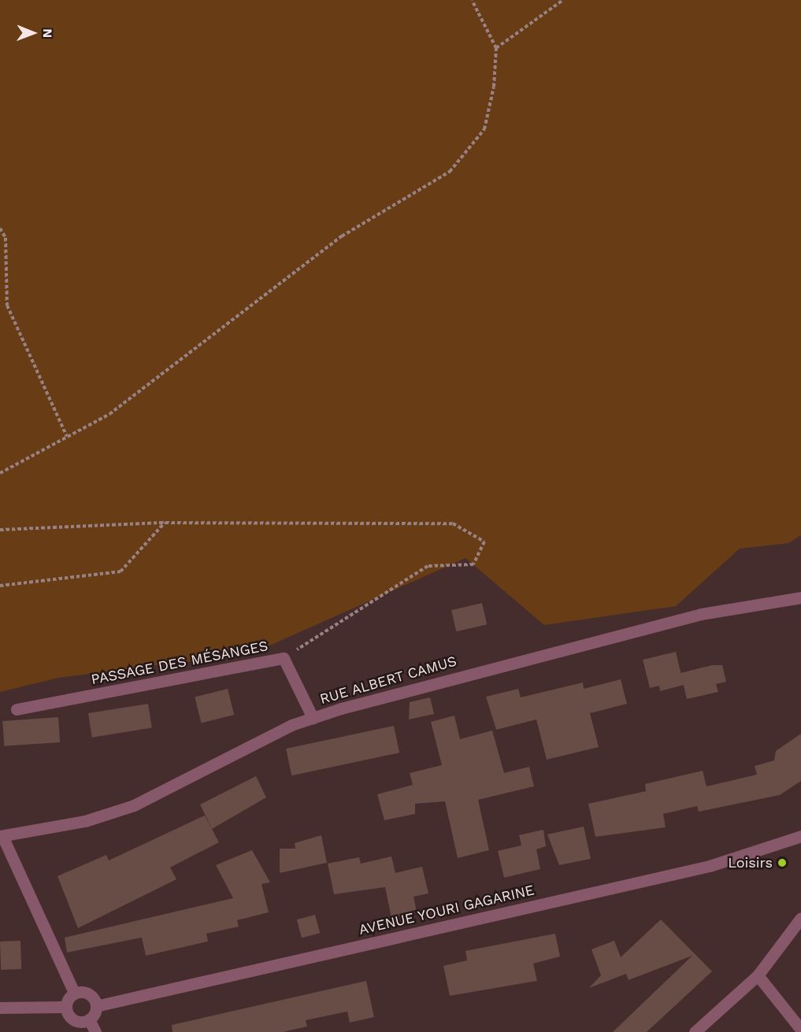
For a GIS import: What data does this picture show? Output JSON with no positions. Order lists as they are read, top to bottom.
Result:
{
  "streets": {
    "street": ["PASSAGE DES MÉSANGES", "RUE ALBERT CAMUS", "AVENUE YOURI GAGARINE"]
  },
  "crossings": [
    ["PASSAGE DES MÉSANGES", "RUE ALBERT CAMUS"]
  ],
  "places": ["Loisirs"],
  "north": "right"
}
